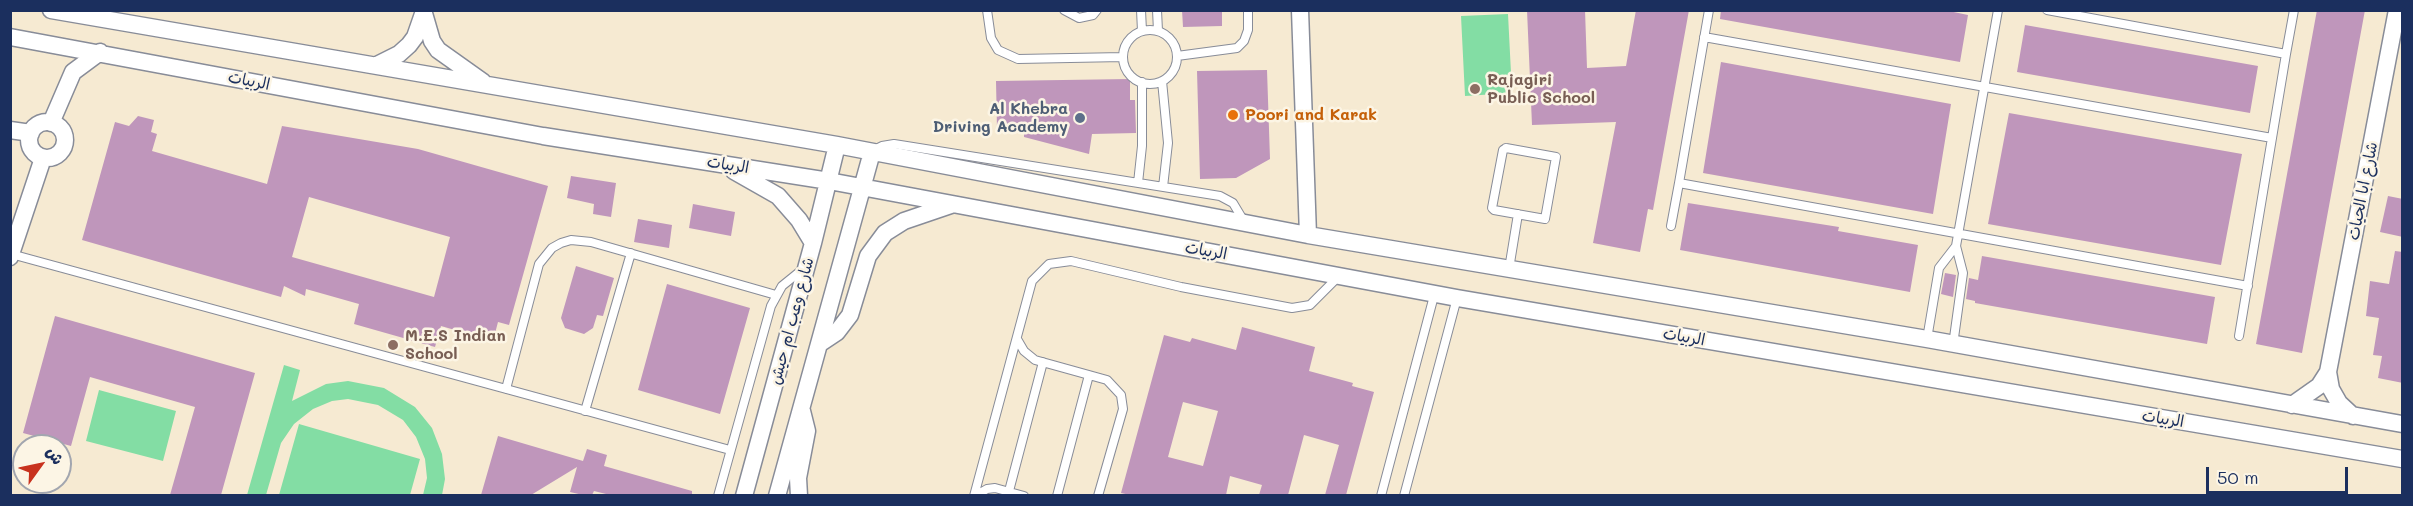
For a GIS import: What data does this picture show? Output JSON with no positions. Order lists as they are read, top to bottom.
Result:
{
  "streets": {
    "street": ["الربيات", "شارع ابا الحيات", "شارع وعب ام حيش"]
  },
  "crossings": [
    ["الربيات", "شارع وعب ام حيش"]
  ],
  "places": [
    "Rajagiri Public School",
    "Poori and Karak",
    "Al Khebra Driving Academy",
    "M.E.S Indian School"
  ],
  "scale_bar": "50 m",
  "north": "top right"
}
